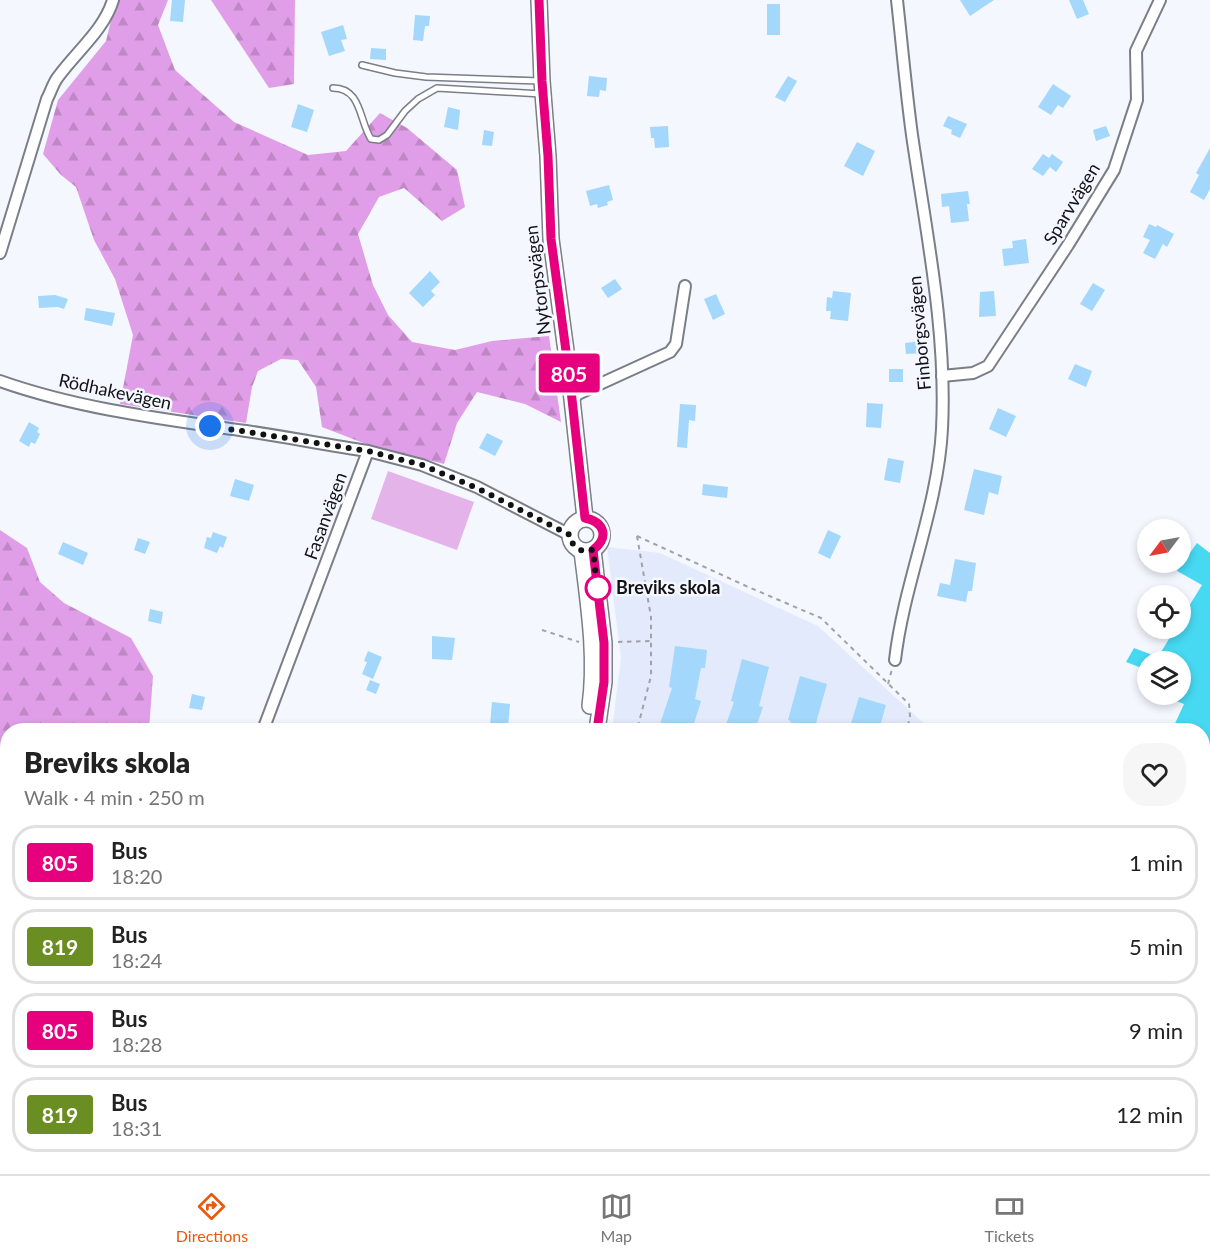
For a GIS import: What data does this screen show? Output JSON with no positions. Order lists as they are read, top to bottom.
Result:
{
  "streets": {
    "street": [
      "Sparvvägen",
      "Nytorpsvägen",
      "Finborgsvägen",
      "Rödhakevägen",
      "Fasanvägen"
    ]
  },
  "crossings": [
    ["Sparvvägen", "Finborgsvägen"],
    ["Rödhakevägen", "Fasanvägen"]
  ],
  "places": ["Breviks skola"],
  "lines": ["bus line 805"],
  "north": "bottom left",
  "page": {
    "on_map": "805",
    "heading": ["Breviks skola", "Walk · 4 min · 250 m"],
    "list": [
      {
        "mark": "805",
        "name": "Bus",
        "note": "18:20",
        "value": "1 min"
      },
      {
        "mark": "819",
        "name": "Bus",
        "note": "18:24",
        "value": "5 min"
      },
      {
        "mark": "805",
        "name": "Bus",
        "note": "18:28",
        "value": "9 min"
      },
      {
        "mark": "819",
        "name": "Bus",
        "note": "18:31",
        "value": "12 min"
      }
    ],
    "tabs": ["Directions", "Map", "Tickets"]
  }
}
